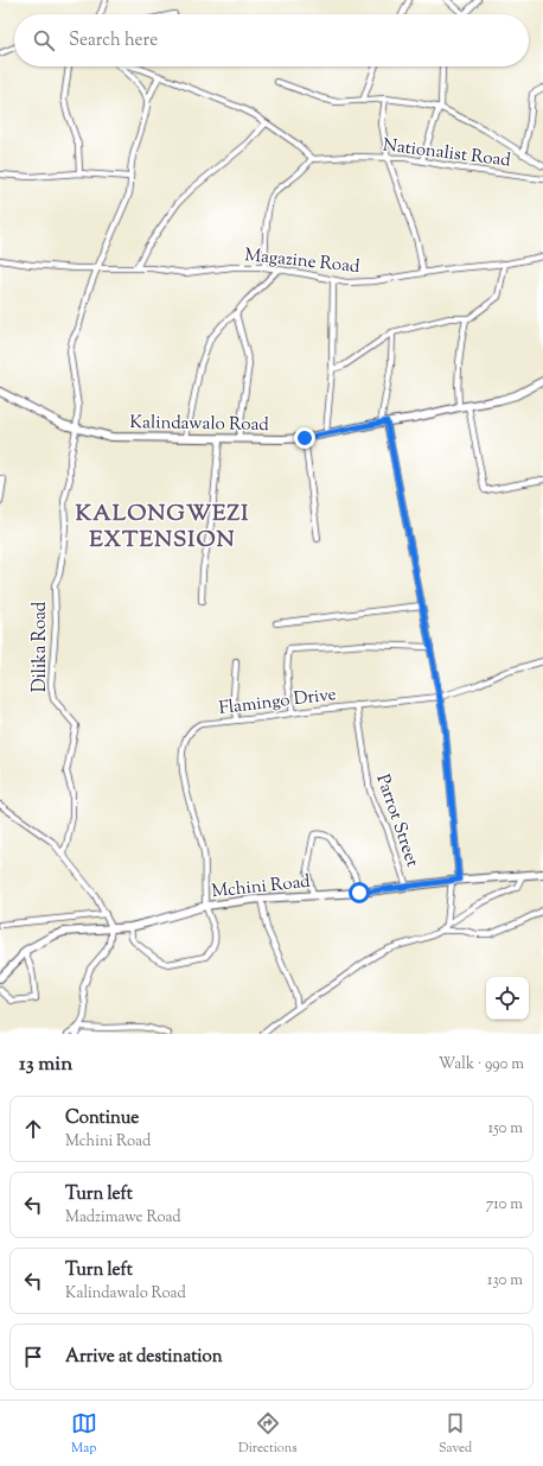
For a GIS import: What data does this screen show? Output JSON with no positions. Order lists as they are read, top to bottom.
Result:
{
  "streets": {
    "street": [
      "Nationalist Road",
      "Magazine Road",
      "Kalindawalo Road",
      "Dilika Road",
      "Flamingo Drive",
      "Parrot Street",
      "Mchini Road"
    ]
  },
  "crossings": [
    ["Kalindawalo Road", "Dilika Road"],
    ["Flamingo Drive", "Parrot Street"],
    ["Flamingo Drive", "Mchini Road"],
    ["Parrot Street", "Mchini Road"]
  ],
  "districts": ["KALONGWEZI EXTENSION"],
  "page": {
    "search": "Search here",
    "heading": ["13 min", "Walk · 990 m"],
    "list": [
      ["Continue", "Mchini Road", "150 m"],
      ["Turn left", "Madzimawe Road", "710 m"],
      ["Turn left", "Kalindawalo Road", "130 m"],
      "Arrive at destination"
    ],
    "nav": ["Map", "Directions", "Saved"]
  }
}
